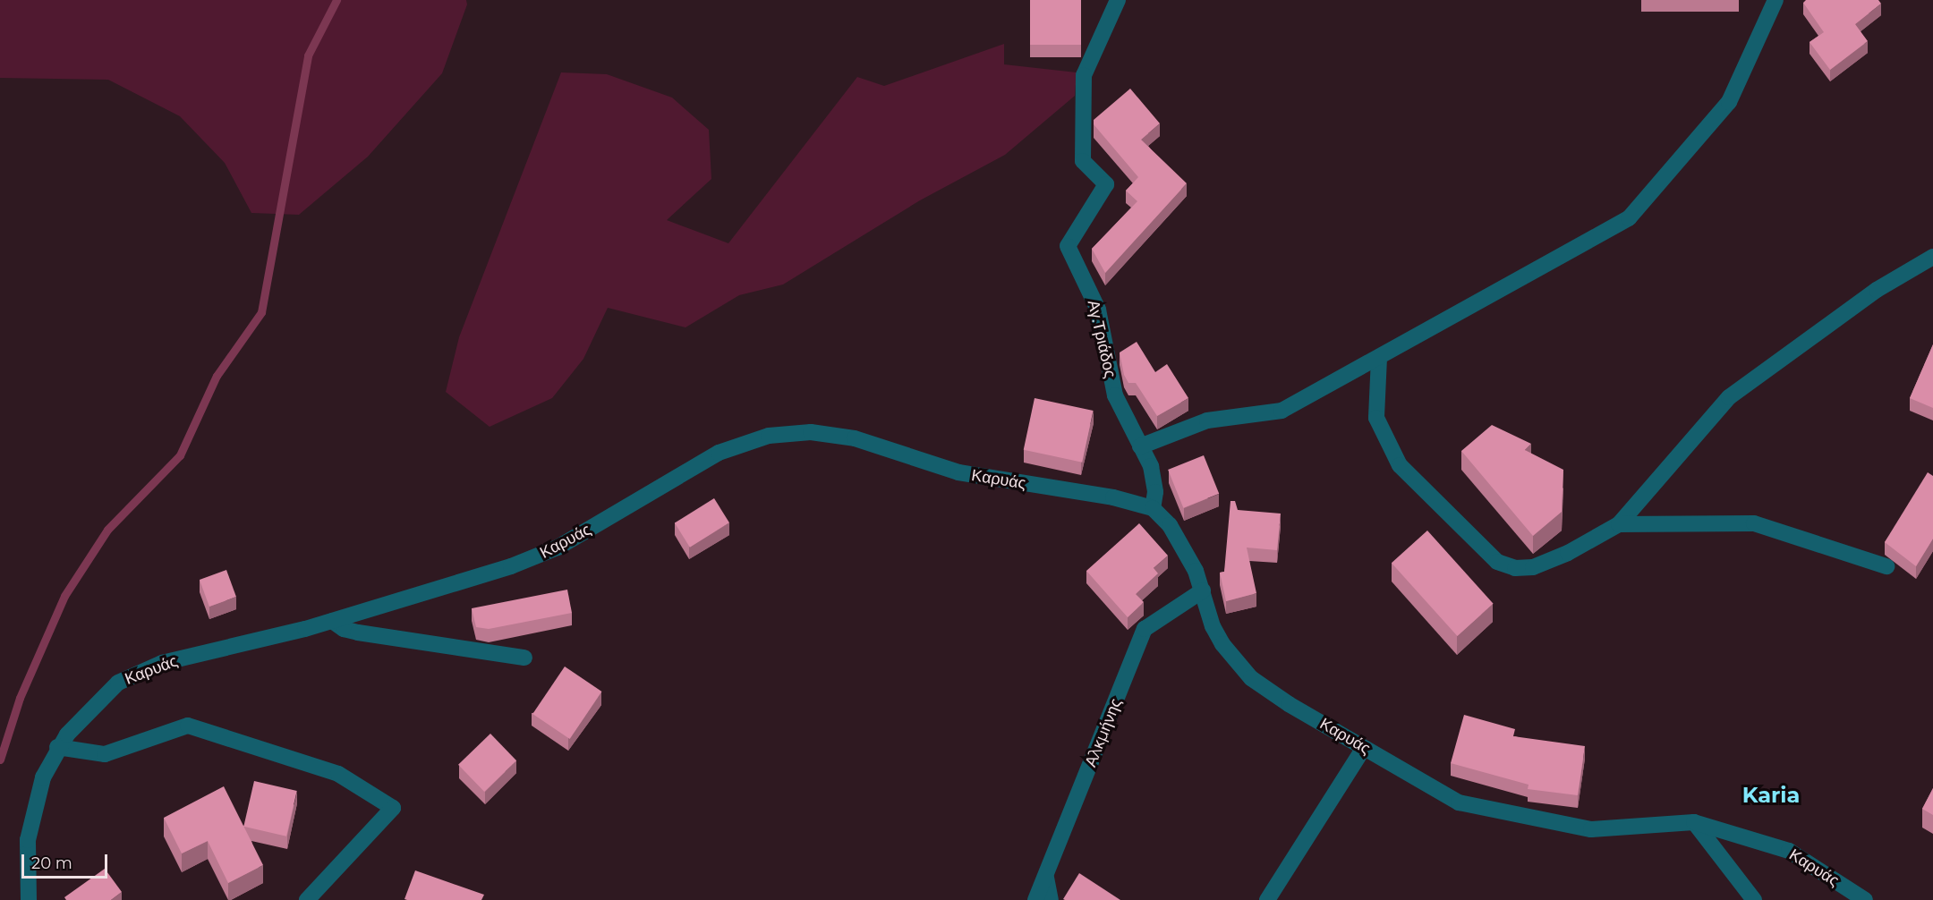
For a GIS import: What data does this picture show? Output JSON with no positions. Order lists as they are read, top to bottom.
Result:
{
  "streets": {
    "street": ["Αγ.Τριάδος", "Καρυάς", "Αλκμήνης"]
  },
  "crossings": [
    ["Αγ.Τριάδος", "Καρυάς"],
    ["Καρυάς", "Αλκμήνης"]
  ],
  "districts": ["Karia"],
  "scale_bar": "20 m"
}
